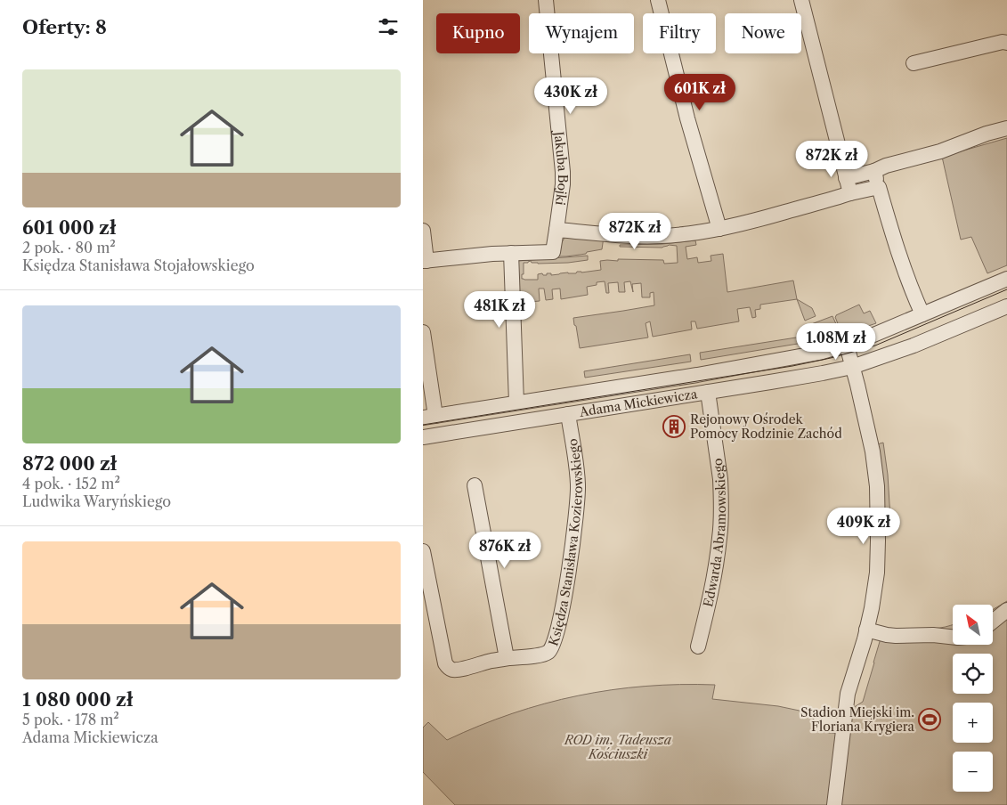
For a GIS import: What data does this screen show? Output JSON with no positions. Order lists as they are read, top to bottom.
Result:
{
  "streets": {
    "street": [
      "Jakuba Bojki",
      "Adama Mickiewicza",
      "Edwarda Abramowskiego",
      "Księdza Stanisława Kozierowskiego"
    ]
  },
  "crossings": [
    ["Adama Mickiewicza", "Edwarda Abramowskiego"],
    ["Adama Mickiewicza", "Księdza Stanisława Kozierowskiego"]
  ],
  "parks": ["ROD im. Tadeusza Kościuszki"],
  "places": {
    "building": ["Rejonowy Ośrodek Pomocy Rodzinie Zachód"],
    "sports": ["Stadion Miejski im. Floriana Krygiera"]
  },
  "north": "top left",
  "page": {
    "heading": "Oferty: 8",
    "chip": [
      "Kupno",
      "Wynajem",
      "Filtry",
      "Nowe"
    ],
    "list": [
      {
        "name": "601 000 zł",
        "note": "2 pok. · 80 m² · Księdza Stanisława Stojałowskiego"
      },
      {
        "name": "872 000 zł",
        "note": "4 pok. · 152 m² · Ludwika Waryńskiego"
      },
      {
        "name": "1 080 000 zł",
        "note": "5 pok. · 178 m² · Adama Mickiewicza"
      }
    ],
    "price": [
      "601K zł",
      "430K zł",
      "872K zł",
      "872K zł",
      "481K zł",
      "1.08M zł",
      "409K zł",
      "876K zł"
    ],
    "map_buttons": ["+", "−"]
  }
}
